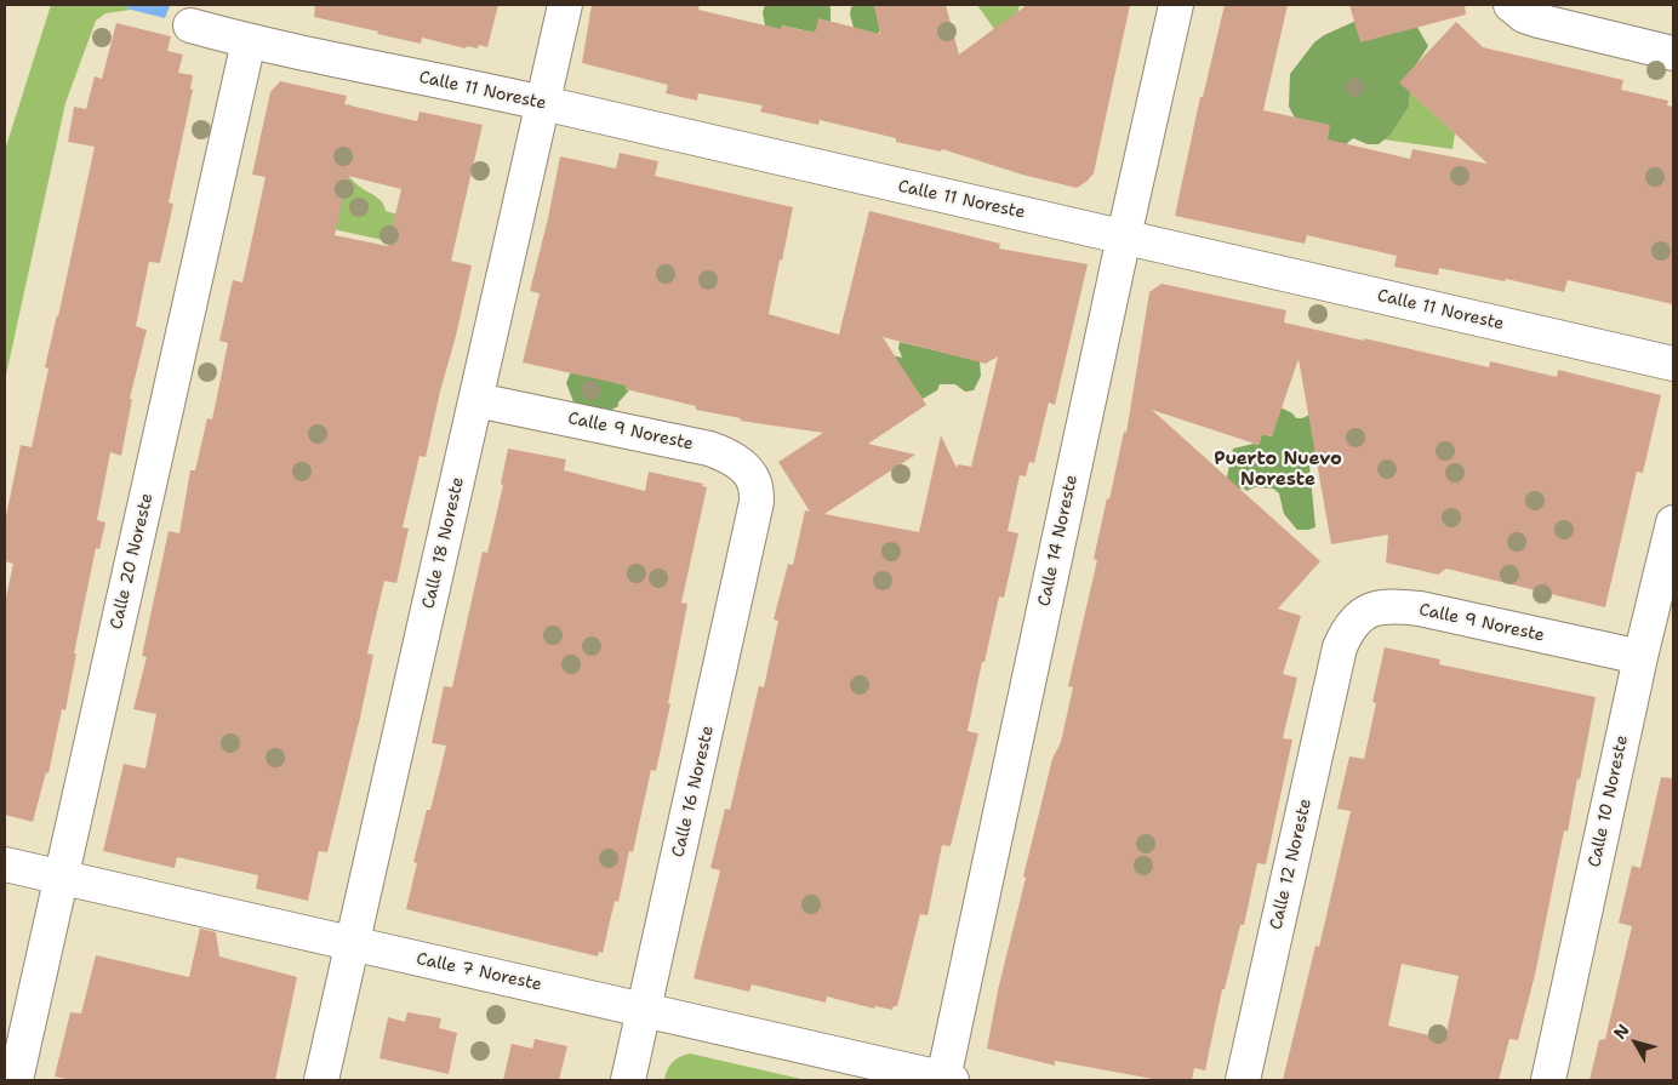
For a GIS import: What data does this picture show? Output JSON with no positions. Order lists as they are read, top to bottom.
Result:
{
  "streets": {
    "street": [
      "Calle 11 Noreste",
      "Calle 9 Noreste",
      "Calle 14 Noreste",
      "Calle 18 Noreste",
      "Calle 20 Noreste",
      "Calle 16 Noreste",
      "Calle 10 Noreste",
      "Calle 12 Noreste",
      "Calle 7 Noreste"
    ]
  },
  "crossings": [
    ["Calle 11 Noreste", "Calle 14 Noreste"],
    ["Calle 11 Noreste", "Calle 18 Noreste"],
    ["Calle 11 Noreste", "Calle 20 Noreste"],
    ["Calle 9 Noreste", "Calle 18 Noreste"],
    ["Calle 9 Noreste", "Calle 16 Noreste"],
    ["Calle 9 Noreste", "Calle 10 Noreste"],
    ["Calle 9 Noreste", "Calle 12 Noreste"],
    ["Calle 14 Noreste", "Calle 7 Noreste"],
    ["Calle 18 Noreste", "Calle 7 Noreste"],
    ["Calle 20 Noreste", "Calle 7 Noreste"],
    ["Calle 16 Noreste", "Calle 7 Noreste"]
  ],
  "districts": ["Puerto Nuevo Noreste"],
  "north": "top left"
}
